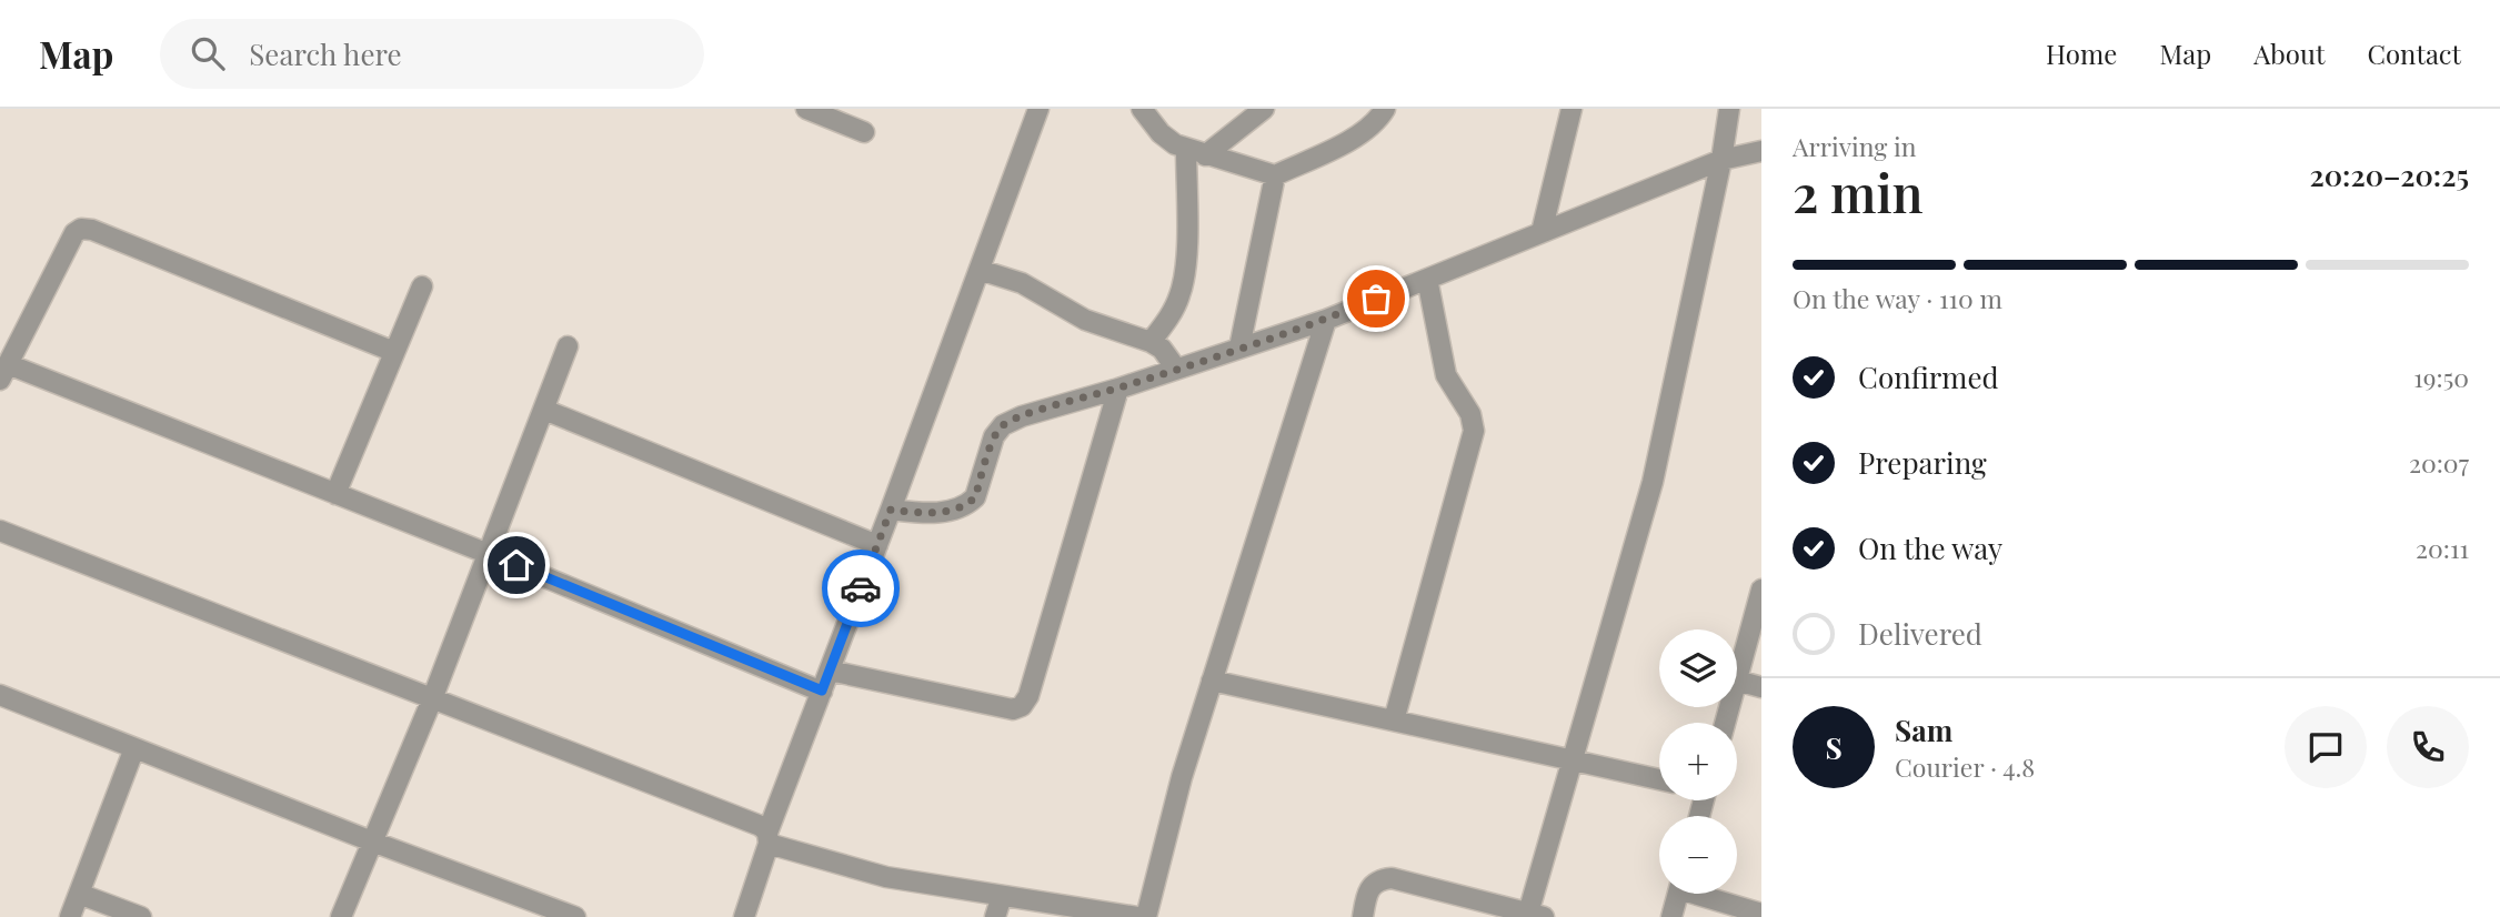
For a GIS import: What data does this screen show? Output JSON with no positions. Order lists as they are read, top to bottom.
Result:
{
  "page": {
    "header": "Map",
    "search": "Search here",
    "nav": [
      "Home",
      "Map",
      "About",
      "Contact"
    ],
    "heading": ["2 min", "Arriving in", "20:20–20:25"],
    "panel": ["Sam", "Courier · 4.8"],
    "bar": "On the way · 110 m",
    "list": [
      ["Confirmed", "19:50"],
      ["Preparing", "20:07"],
      ["On the way", "20:11"],
      "Delivered"
    ],
    "map_buttons": ["+", "−"],
    "round": "S"
  }
}
